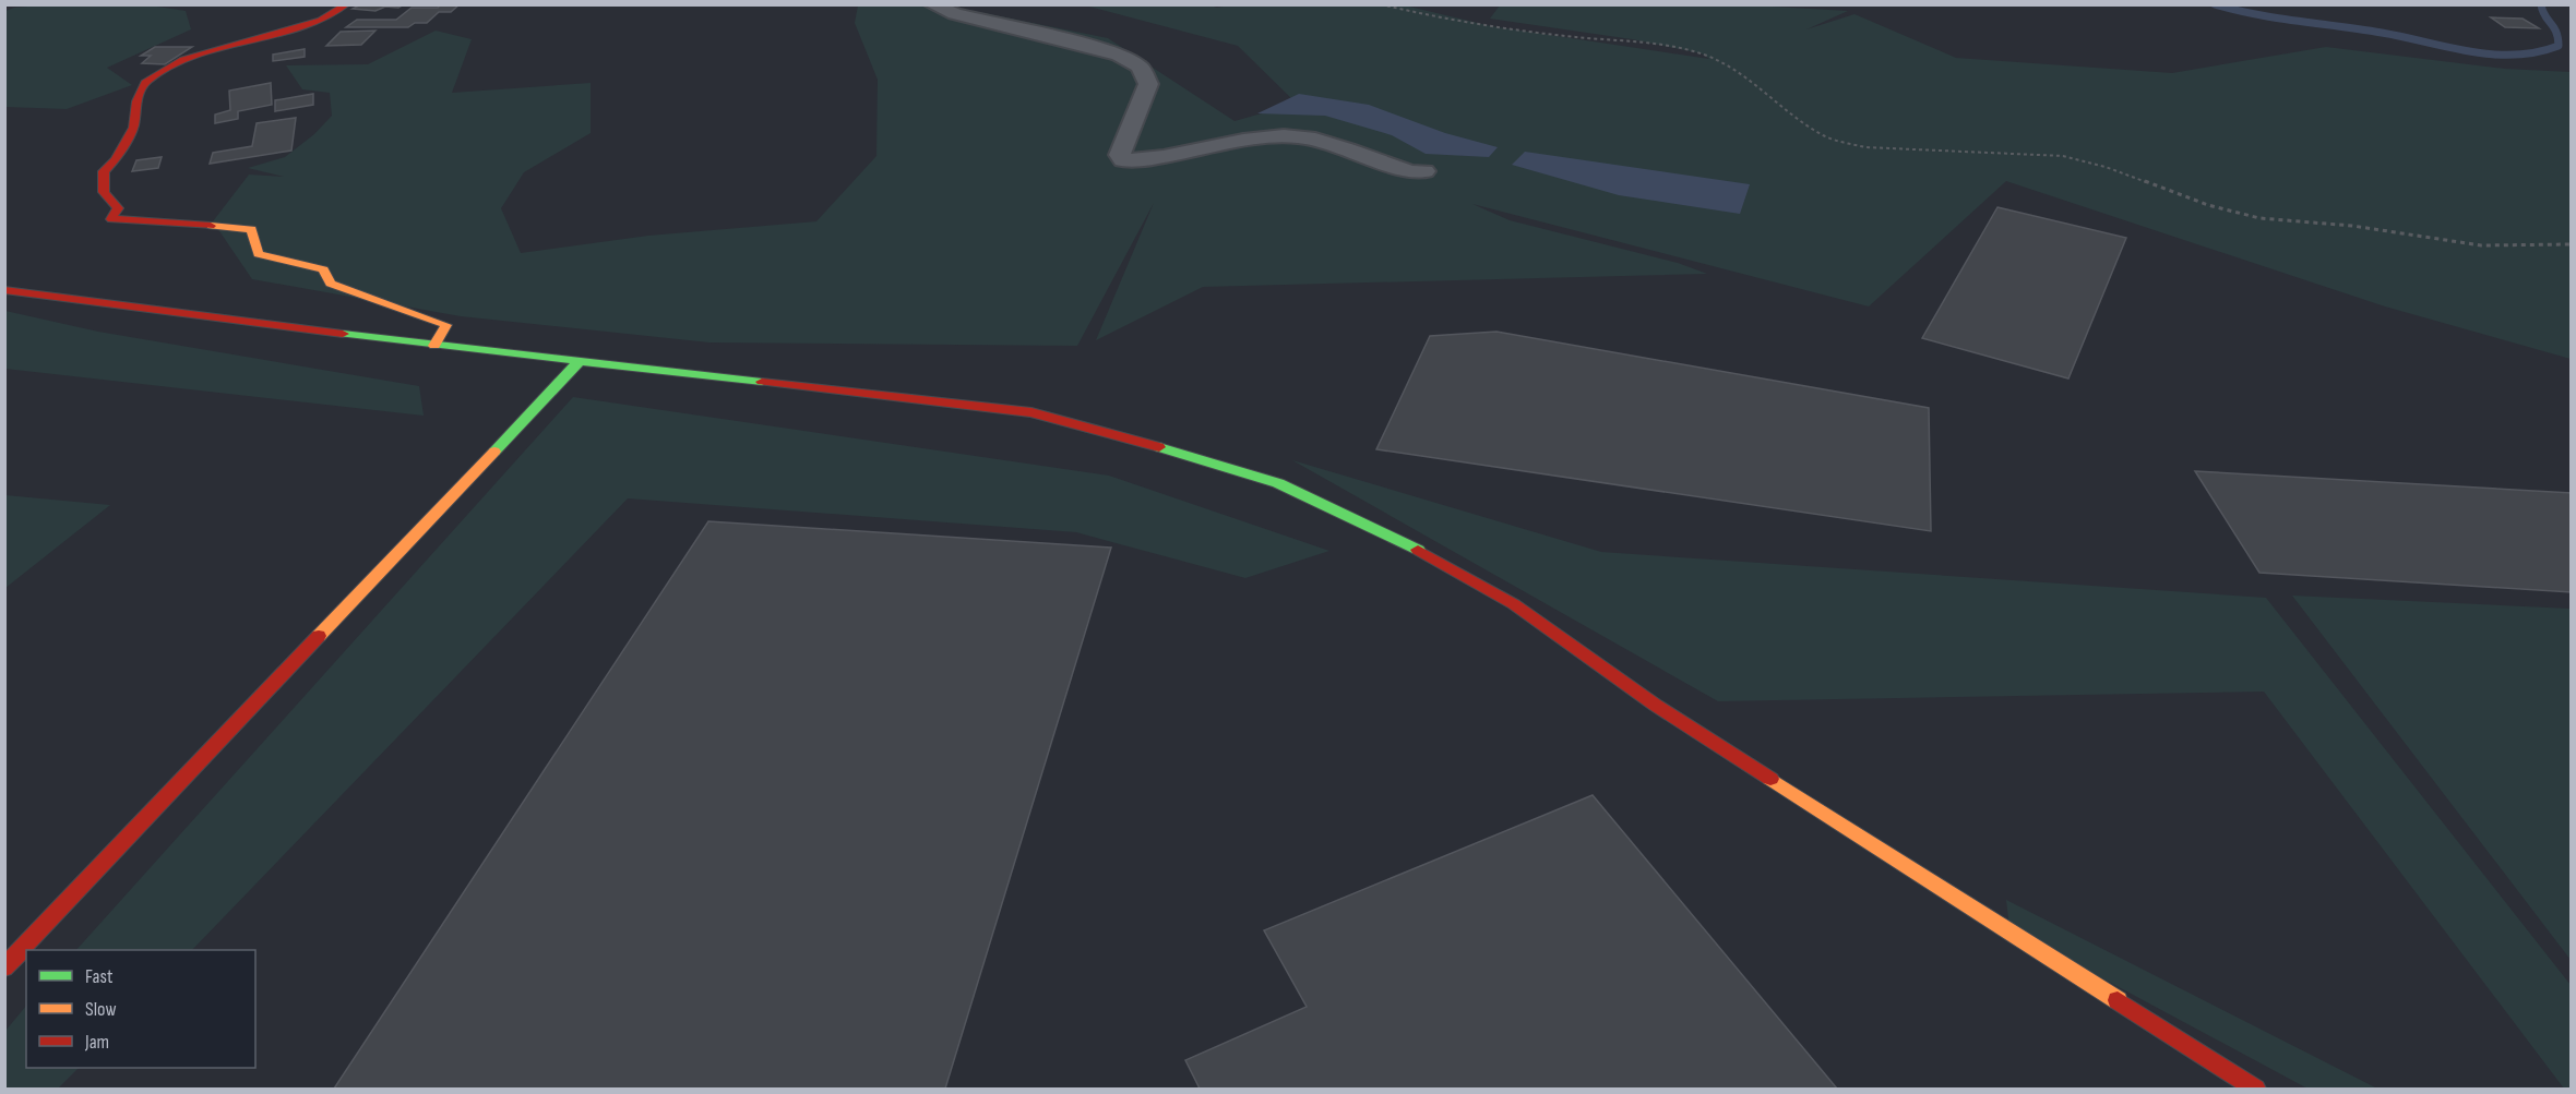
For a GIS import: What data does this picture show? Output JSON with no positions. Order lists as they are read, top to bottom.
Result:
{
  "legend": ["Fast", "Slow", "Jam"]
}
